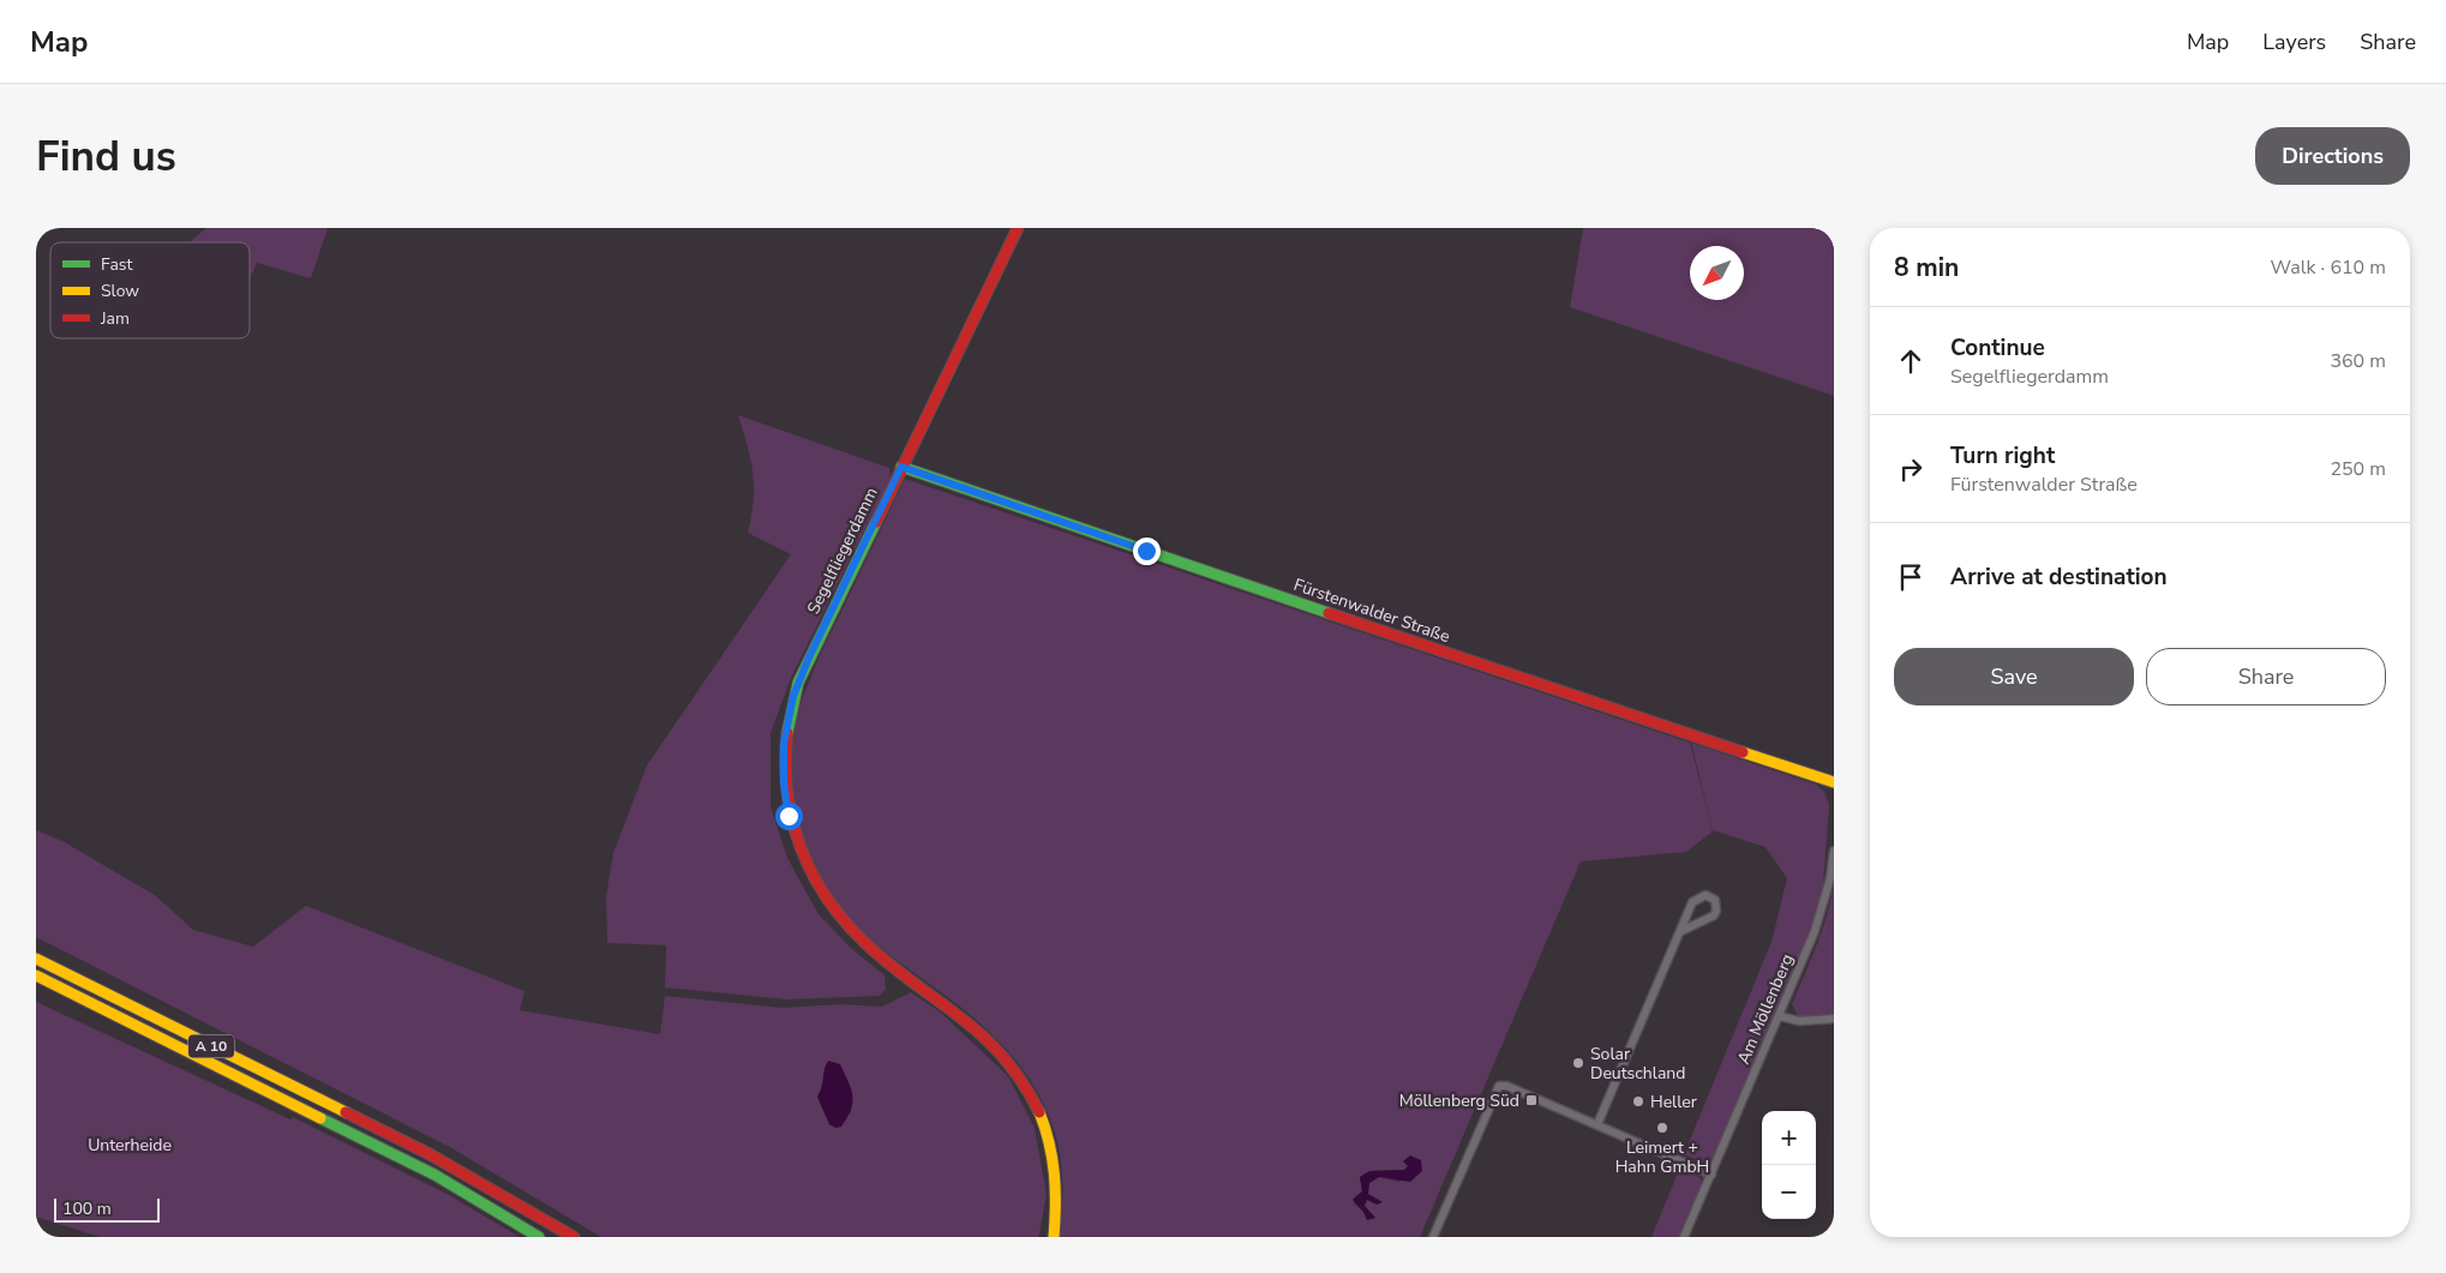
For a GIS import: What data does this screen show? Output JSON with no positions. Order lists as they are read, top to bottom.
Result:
{
  "streets": {
    "main road": ["Segelfliegerdamm", "Fürstenwalder Straße", "A 10"],
    "street": ["Am Möllenberg"]
  },
  "crossings": [
    ["Segelfliegerdamm", "Fürstenwalder Straße"]
  ],
  "parks": ["Unterheide"],
  "places": {
    "other": ["Solar Deutschland", "Heller", "Leimert + Hahn GmbH"],
    "transit": ["Möllenberg Süd"]
  },
  "legend": ["Fast", "Slow", "Jam"],
  "scale_bar": "100 m",
  "north": "bottom left",
  "page": {
    "header": "Map",
    "nav": ["Map", "Layers", "Share"],
    "buttons": [
      "Directions",
      ["Save", "Share"]
    ],
    "title": "Find us",
    "heading": ["8 min", "Walk · 610 m"],
    "list": [
      ["Continue", "Segelfliegerdamm", "360 m"],
      ["Turn right", "Fürstenwalder Straße", "250 m"],
      "Arrive at destination"
    ],
    "map_buttons": ["+", "−"],
    "scale": "100 m"
  }
}
